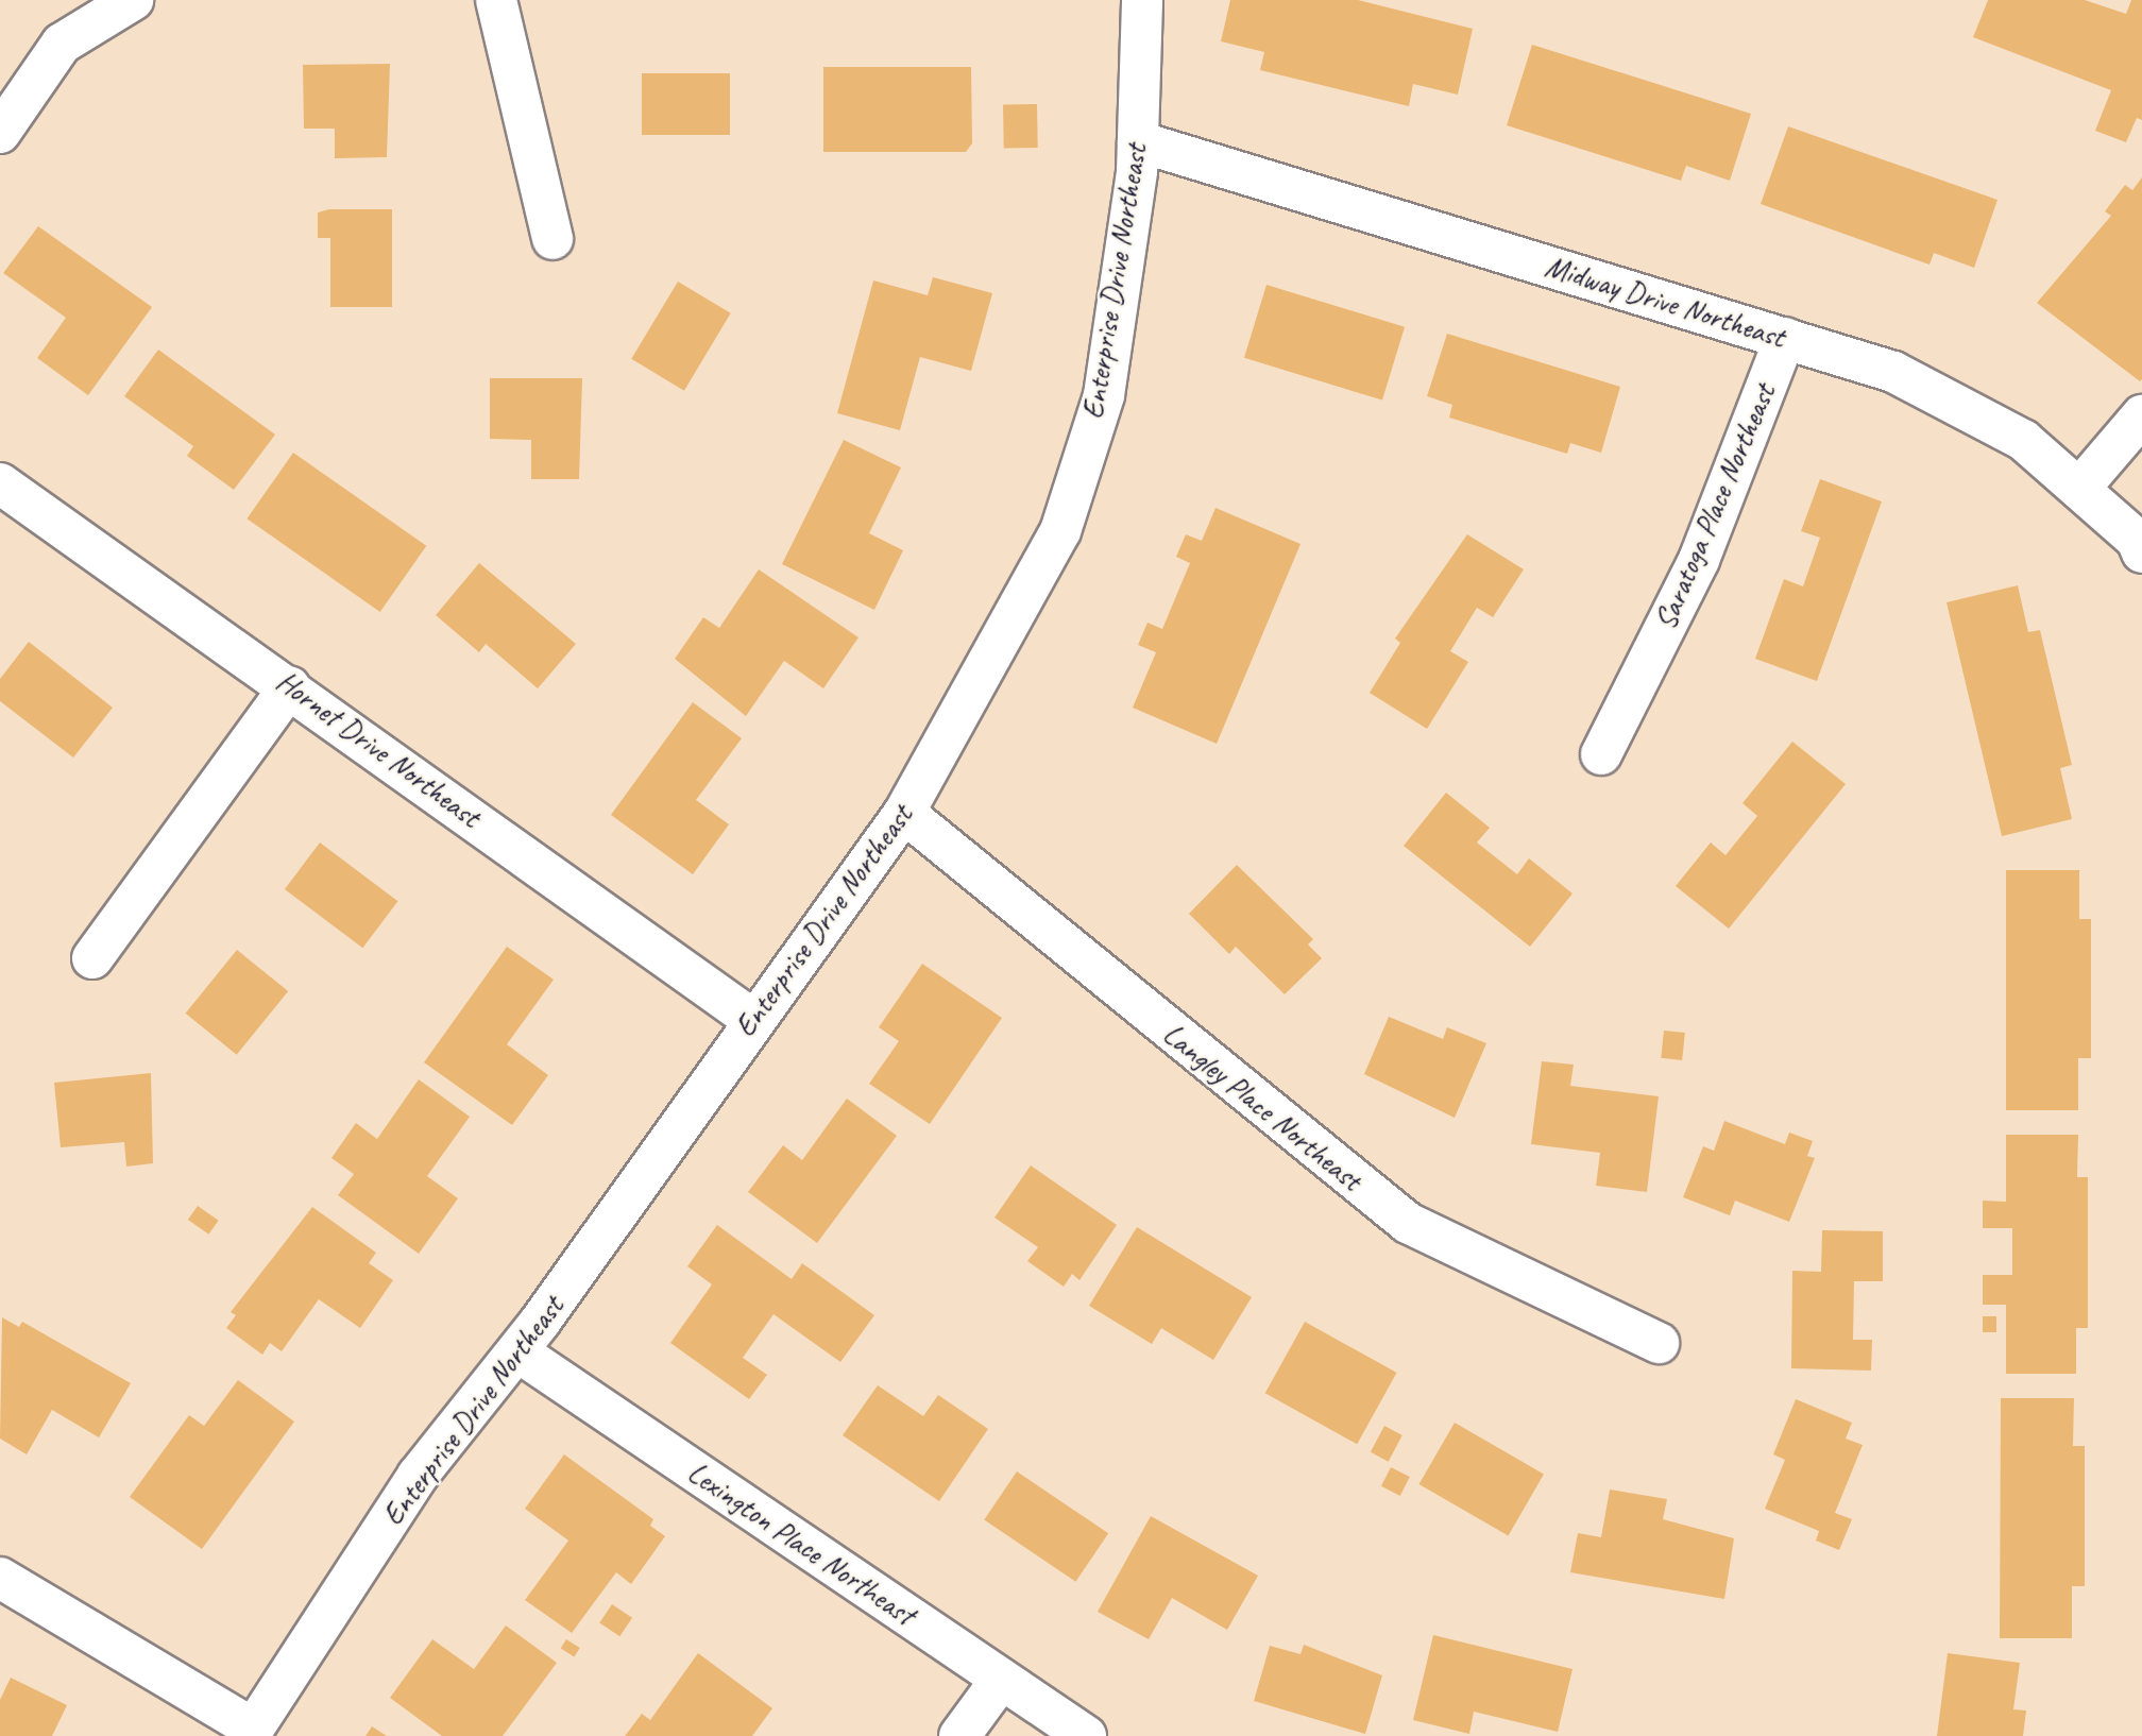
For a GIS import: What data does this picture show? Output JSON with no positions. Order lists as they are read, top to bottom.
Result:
{
  "streets": {
    "street": [
      "Enterprise Drive Northeast",
      "Midway Drive Northeast",
      "Saratoga Place Northeast",
      "Hornet Drive Northeast",
      "Langley Place Northeast",
      "Lexington Place Northeast"
    ]
  },
  "crossings": [
    ["Enterprise Drive Northeast", "Midway Drive Northeast"],
    ["Enterprise Drive Northeast", "Hornet Drive Northeast"],
    ["Enterprise Drive Northeast", "Langley Place Northeast"],
    ["Enterprise Drive Northeast", "Lexington Place Northeast"],
    ["Midway Drive Northeast", "Saratoga Place Northeast"]
  ]
}
